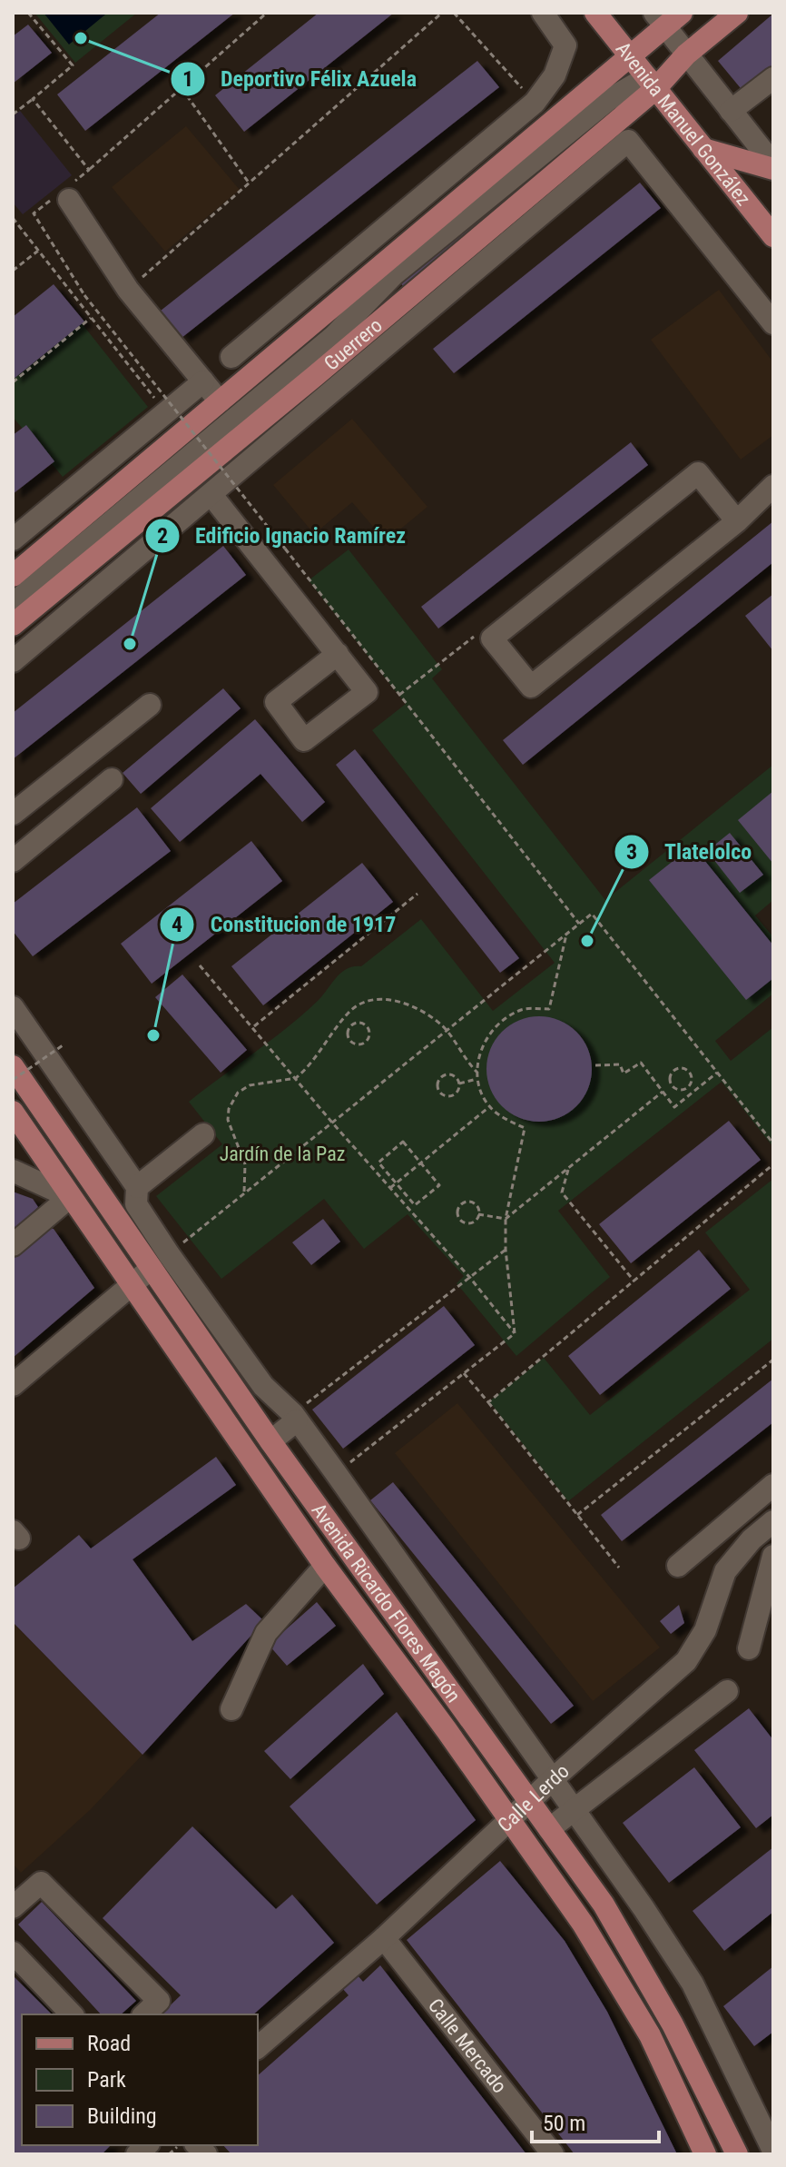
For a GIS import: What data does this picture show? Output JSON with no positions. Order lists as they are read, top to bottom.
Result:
{
  "streets": {
    "main road": ["Avenida Manuel González", "Guerrero", "Avenida Ricardo Flores Magón"],
    "street": ["Calle Lerdo", "Calle Mercado"]
  },
  "crossings": [
    ["Avenida Manuel González", "Guerrero"],
    ["Avenida Ricardo Flores Magón", "Calle Lerdo"],
    ["Calle Lerdo", "Calle Mercado"]
  ],
  "parks": ["Jardín de la Paz"],
  "places": [
    "Deportivo Félix Azuela",
    "Edificio Ignacio Ramírez",
    "Tlatelolco",
    "Constitucion de 1917"
  ],
  "legend": ["Road", "Park", "Building"],
  "scale_bar": "50 m"
}
